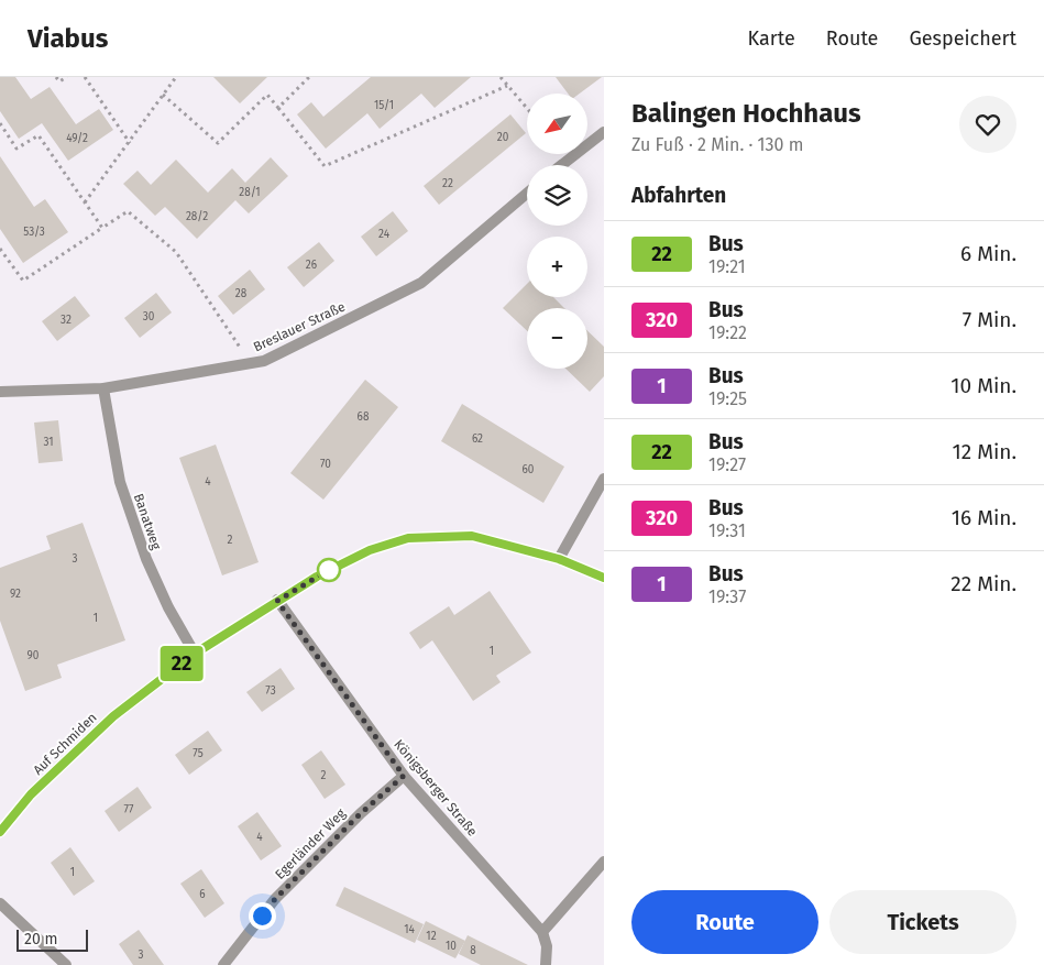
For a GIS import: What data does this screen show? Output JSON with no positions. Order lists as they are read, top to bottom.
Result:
{
  "streets": {
    "street": [
      "Breslauer Straße",
      "Banatweg",
      "Auf Schmiden",
      "Königsberger Straße",
      "Egerländer Weg"
    ]
  },
  "crossings": [
    ["Breslauer Straße", "Banatweg"],
    ["Banatweg", "Auf Schmiden"],
    ["Auf Schmiden", "Königsberger Straße"],
    ["Königsberger Straße", "Egerländer Weg"]
  ],
  "lines": ["bus line 22"],
  "house_numbers": [
    "15/1",
    "20",
    "49/2",
    "22",
    "28/1",
    "28/2",
    "53/3",
    "24",
    "26",
    "28",
    "30",
    "32",
    "68",
    "62",
    "31",
    "70",
    "60",
    "4",
    "2",
    "3",
    "92",
    "1",
    "1",
    "90",
    "73",
    "75",
    "2",
    "77",
    "4",
    "1",
    "6",
    "14",
    "12",
    "10",
    "8",
    "3"
  ],
  "scale_bar": "20 m",
  "north": "bottom left",
  "page": {
    "header": "Viabus",
    "nav": ["Karte", "Route", "Gespeichert"],
    "on_map": "22",
    "heading": [
      ["Balingen Hochhaus", "Zu Fuß · 2 Min. · 130 m"],
      "Abfahrten"
    ],
    "map_buttons": ["+", "−"],
    "list": [
      {
        "mark": "22",
        "name": "Bus",
        "note": "19:21",
        "value": "6 Min."
      },
      {
        "mark": "320",
        "name": "Bus",
        "note": "19:22",
        "value": "7 Min."
      },
      {
        "mark": "1",
        "name": "Bus",
        "note": "19:25",
        "value": "10 Min."
      },
      {
        "mark": "22",
        "name": "Bus",
        "note": "19:27",
        "value": "12 Min."
      },
      {
        "mark": "320",
        "name": "Bus",
        "note": "19:31",
        "value": "16 Min."
      },
      {
        "mark": "1",
        "name": "Bus",
        "note": "19:37",
        "value": "22 Min."
      }
    ],
    "buttons": ["Route", "Tickets"],
    "scale": "20 m"
  }
}
